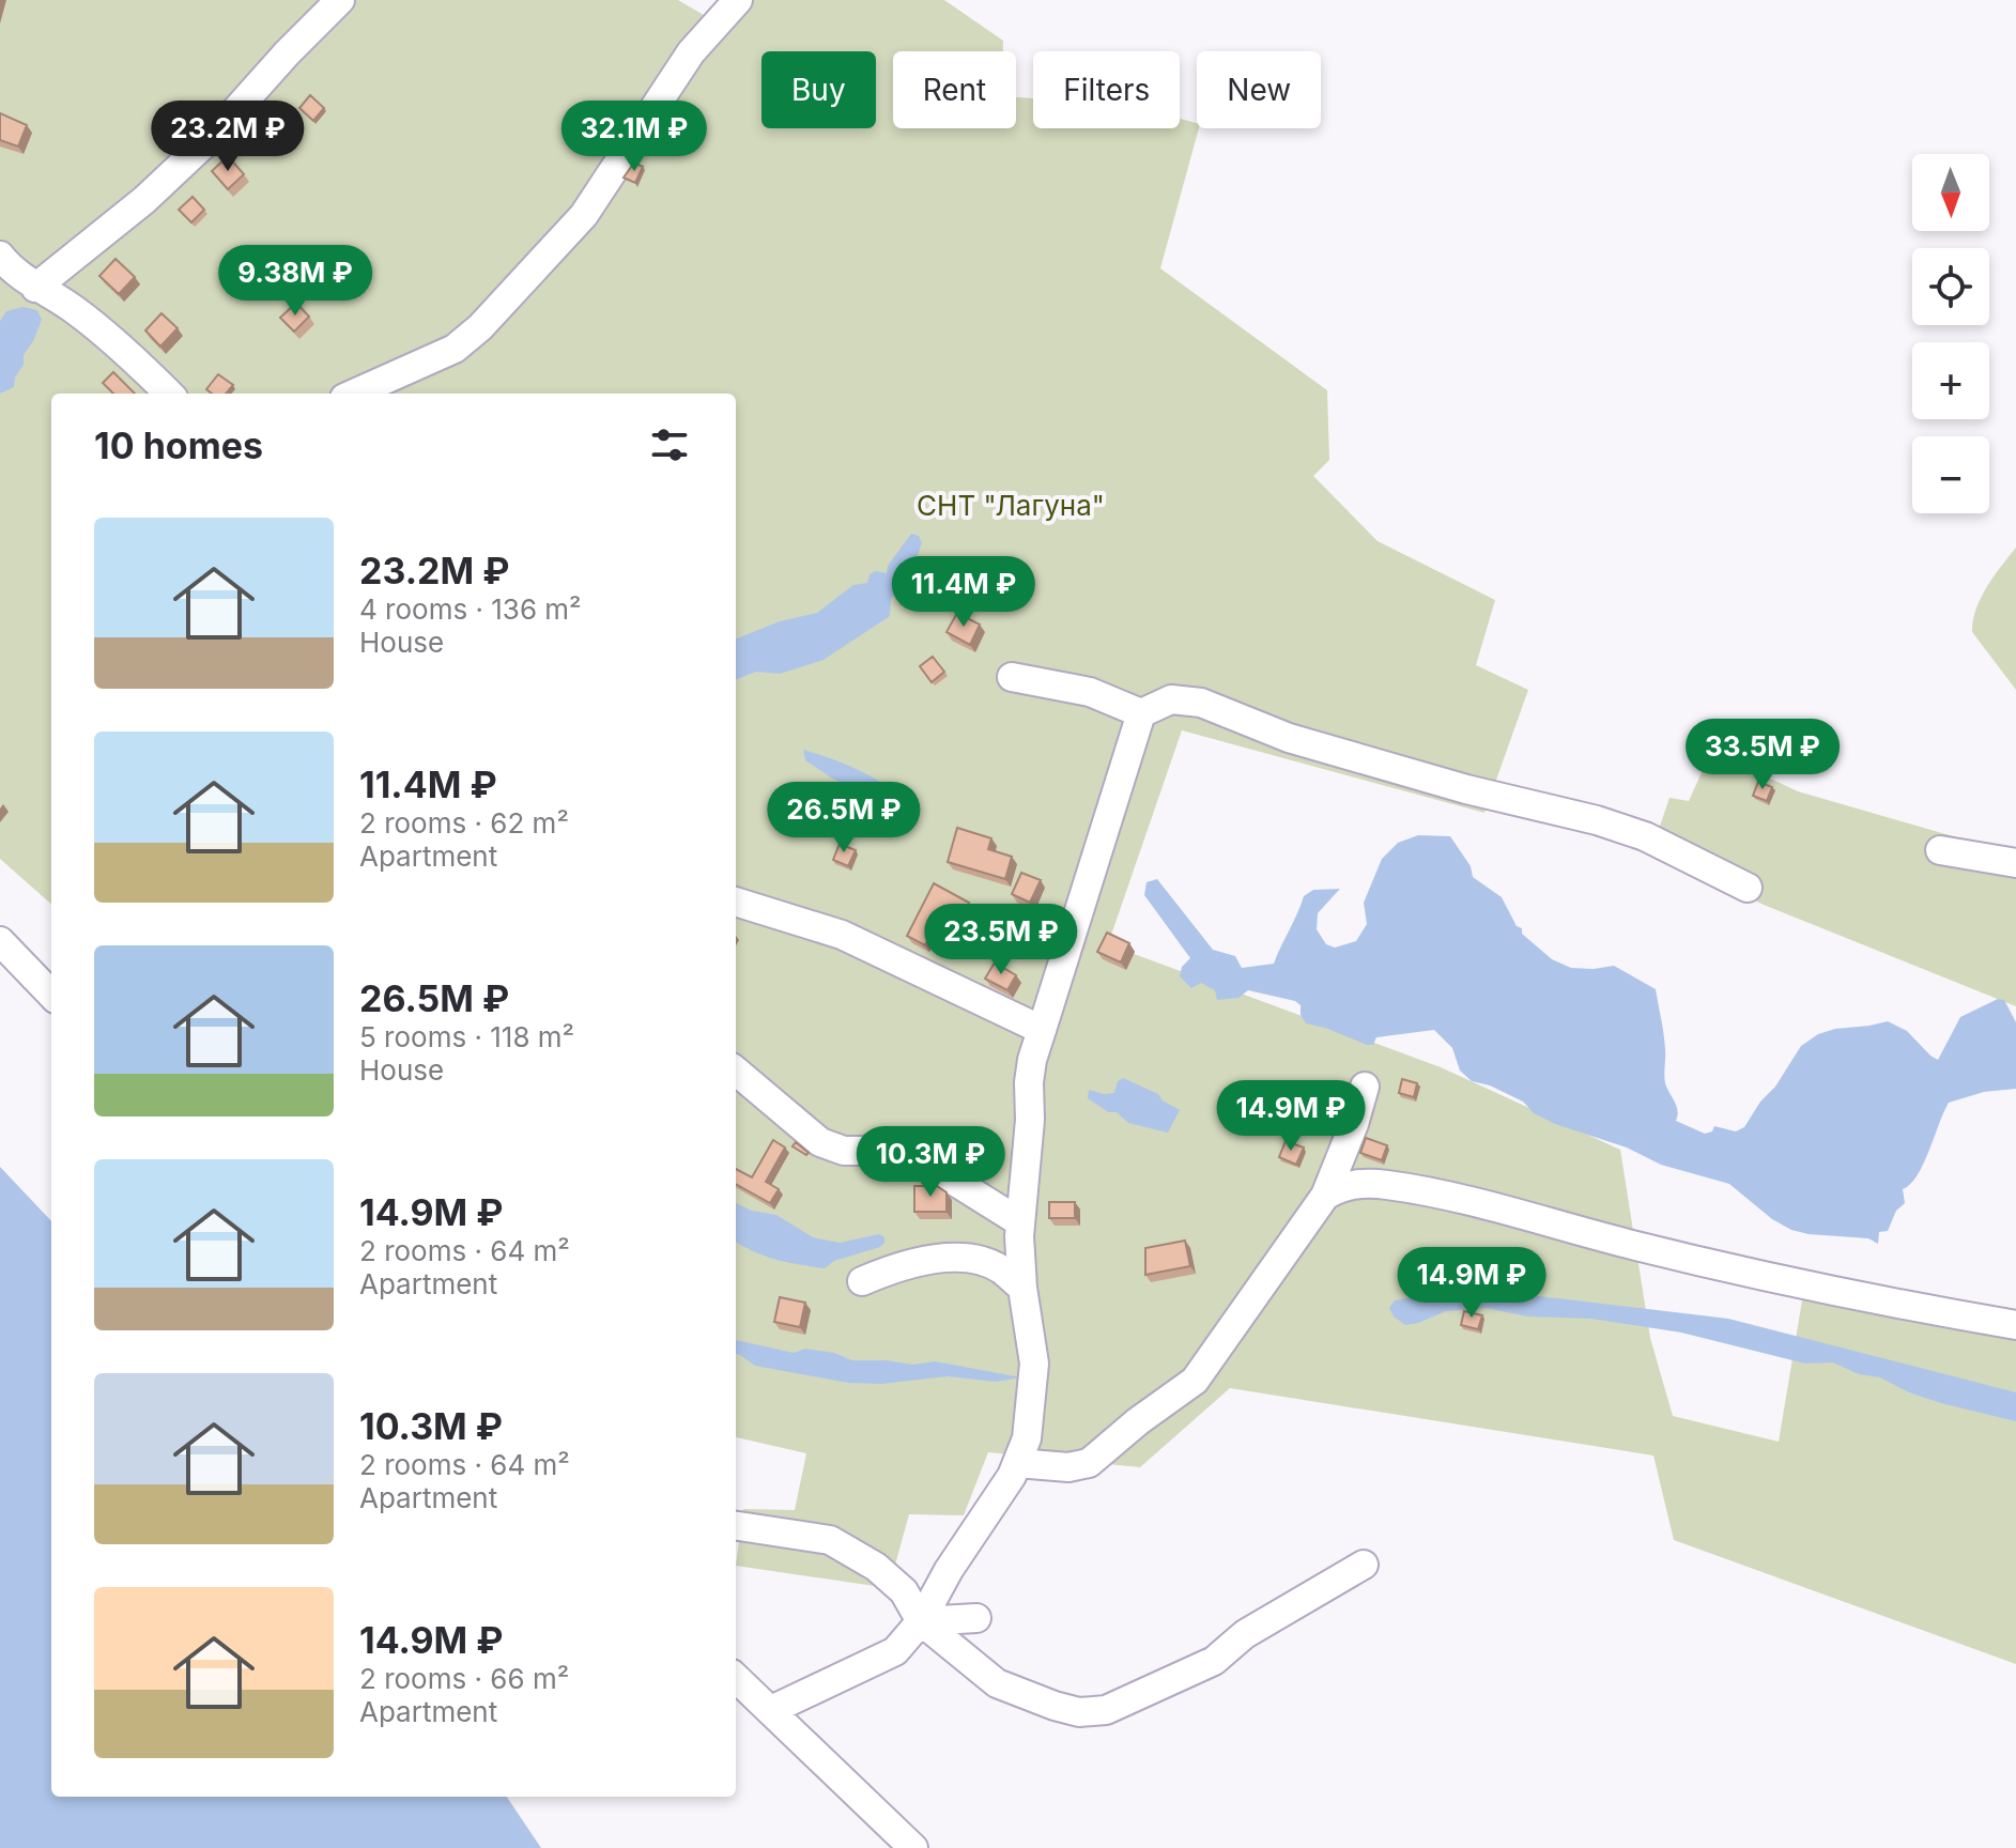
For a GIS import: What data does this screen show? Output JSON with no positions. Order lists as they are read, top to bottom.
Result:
{
  "parks": ["СНТ \"Лагуна\""],
  "north": "bottom",
  "page": {
    "chip": [
      "Buy",
      "Rent",
      "Filters",
      "New"
    ],
    "price": [
      "23.2M ₽",
      "32.1M ₽",
      "9.38M ₽",
      "11.4M ₽",
      "33.5M ₽",
      "26.5M ₽",
      "23.5M ₽",
      "14.9M ₽",
      "10.3M ₽",
      "14.9M ₽"
    ],
    "map_buttons": ["+", "−"],
    "heading": "10 homes",
    "list": [
      {
        "name": "23.2M ₽",
        "note": "4 rooms · 136 m² · House"
      },
      {
        "name": "11.4M ₽",
        "note": "2 rooms · 62 m² · Apartment"
      },
      {
        "name": "26.5M ₽",
        "note": "5 rooms · 118 m² · House"
      },
      {
        "name": "14.9M ₽",
        "note": "2 rooms · 64 m² · Apartment"
      },
      {
        "name": "10.3M ₽",
        "note": "2 rooms · 64 m² · Apartment"
      },
      {
        "name": "14.9M ₽",
        "note": "2 rooms · 66 m² · Apartment"
      }
    ]
  }
}
